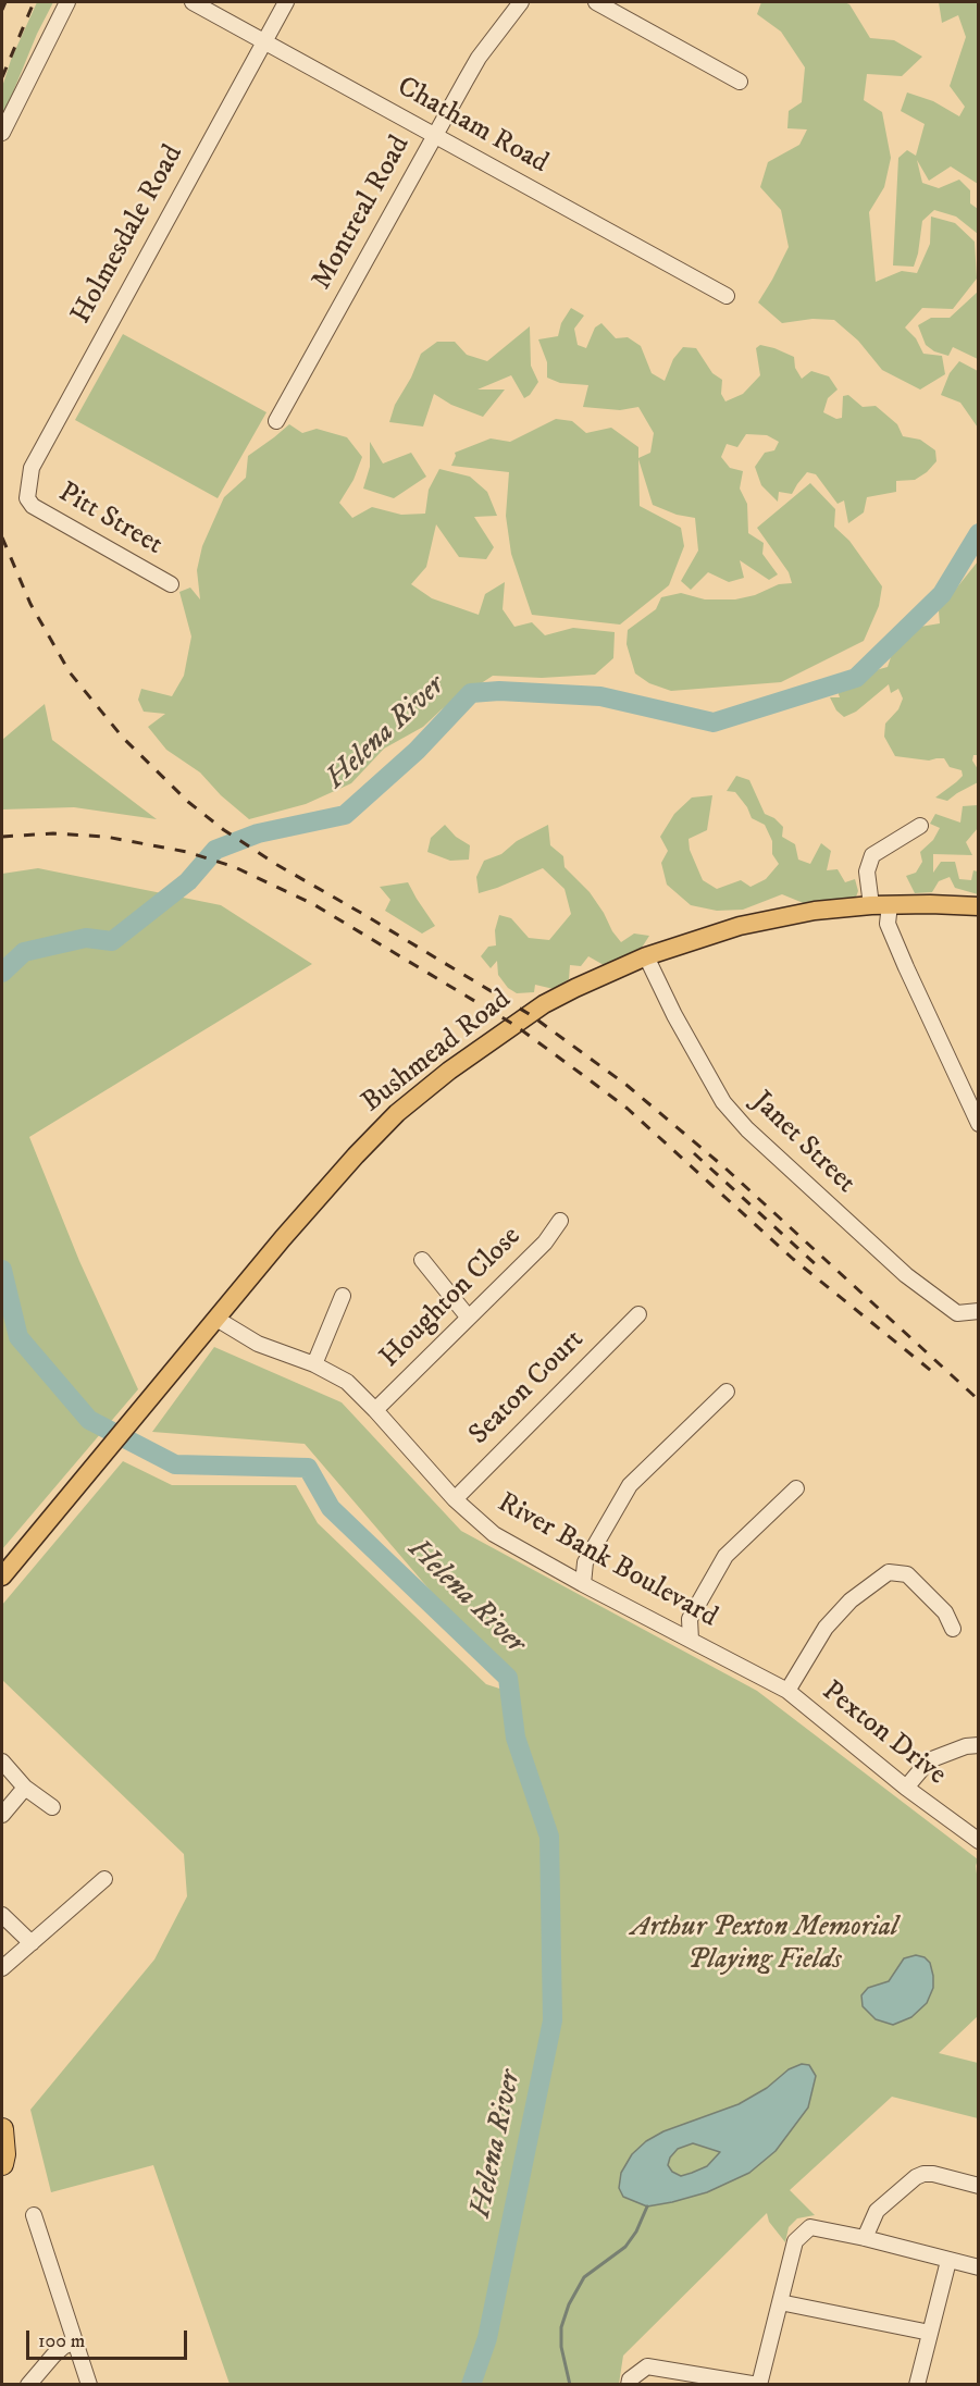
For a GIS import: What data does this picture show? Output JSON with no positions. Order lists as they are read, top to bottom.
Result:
{
  "streets": {
    "main road": ["Bushmead Road"],
    "street": [
      "Chatham Road",
      "Montreal Road",
      "Holmesdale Road",
      "Pitt Street",
      "Janet Street",
      "Houghton Close",
      "Seaton Court",
      "River Bank Boulevard",
      "Pexton Drive"
    ]
  },
  "crossings": [
    ["Chatham Road", "Montreal Road"],
    ["Chatham Road", "Holmesdale Road"],
    ["Holmesdale Road", "Pitt Street"],
    ["Bushmead Road", "Janet Street"],
    ["Bushmead Road", "River Bank Boulevard"],
    ["Houghton Close", "River Bank Boulevard"],
    ["Seaton Court", "River Bank Boulevard"],
    ["River Bank Boulevard", "Pexton Drive"]
  ],
  "water": ["Helena River"],
  "parks": ["Arthur Pexton Memorial Playing Fields"],
  "scale_bar": "100 m"
}
